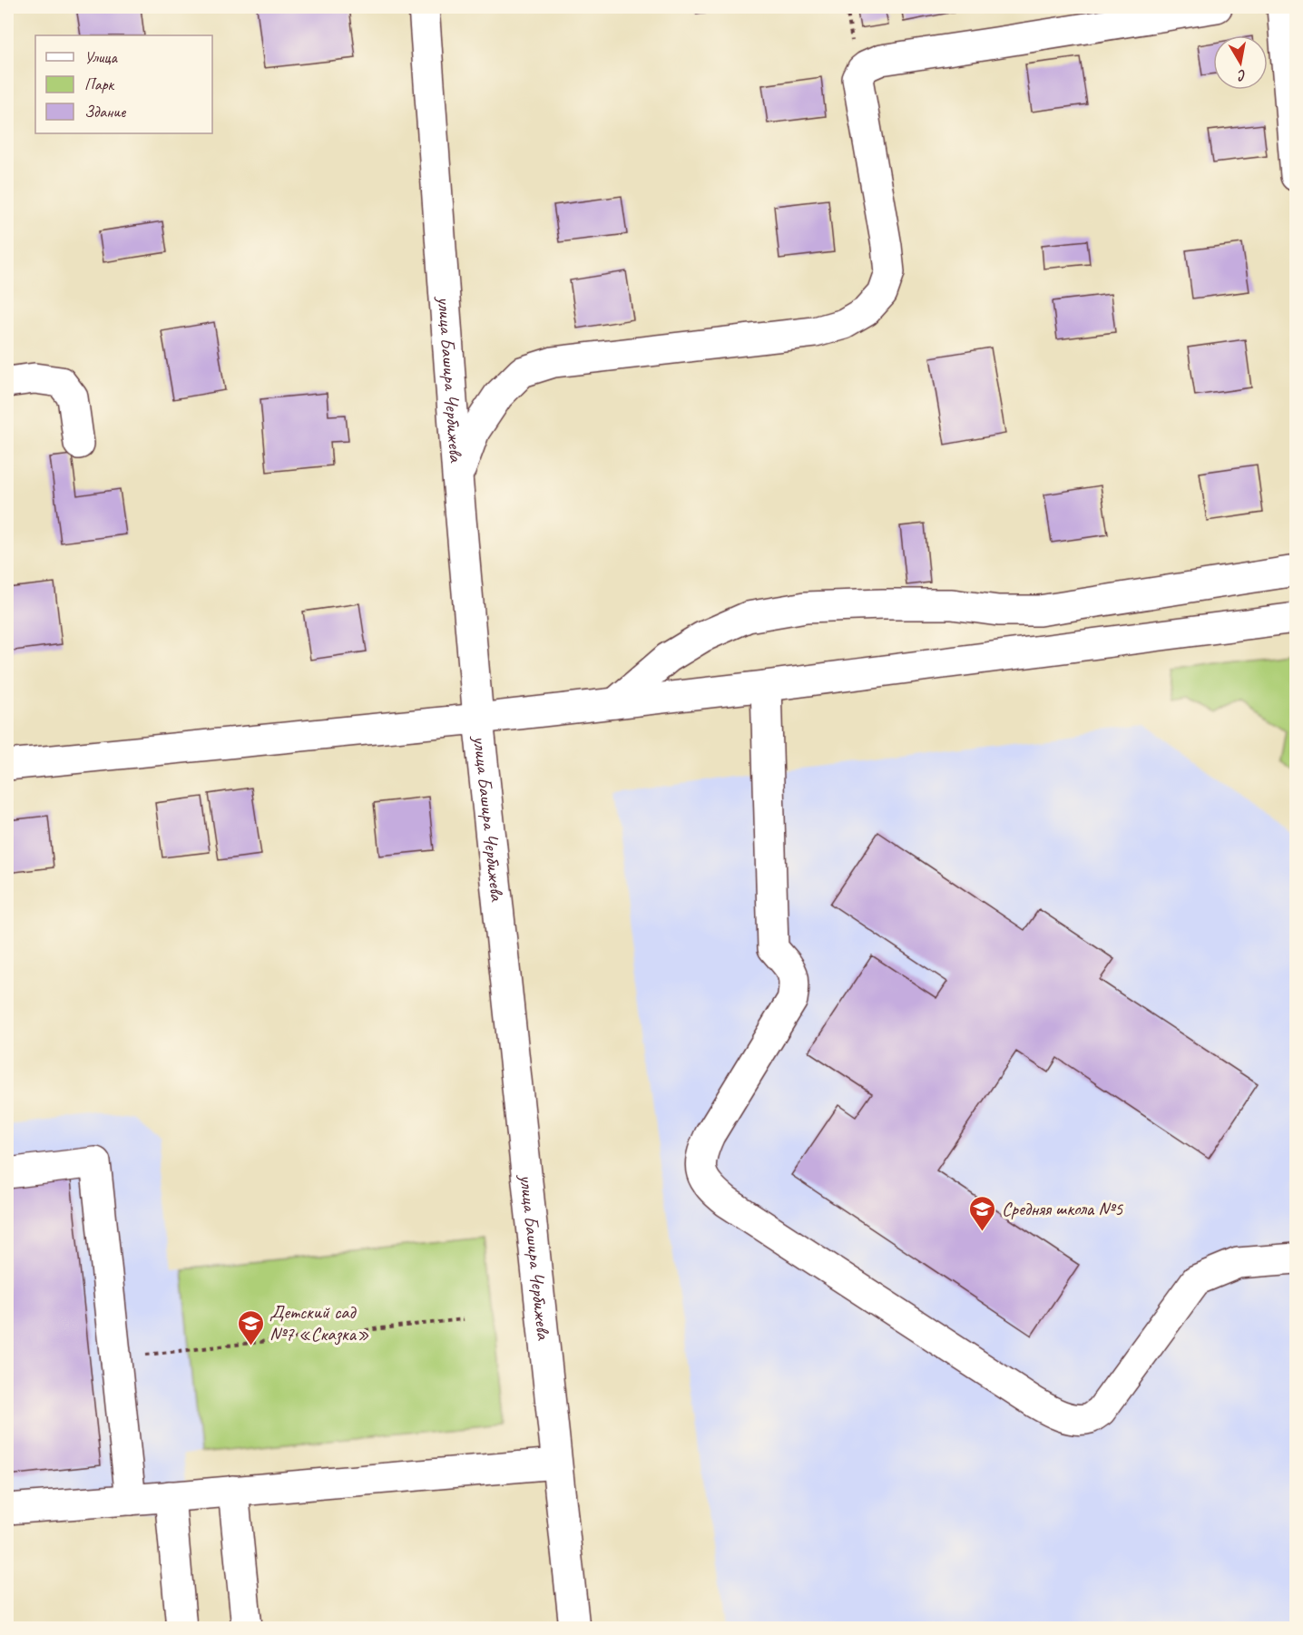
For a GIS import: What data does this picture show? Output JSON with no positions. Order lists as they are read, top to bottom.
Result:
{
  "streets": {
    "street": ["улица Башира Чербижева"]
  },
  "places": {
    "school or university": ["Средняя школа №5", "Детский сад №7 «Сказка»"]
  },
  "legend": ["Улица", "Парк", "Здание"],
  "north": "bottom"
}
